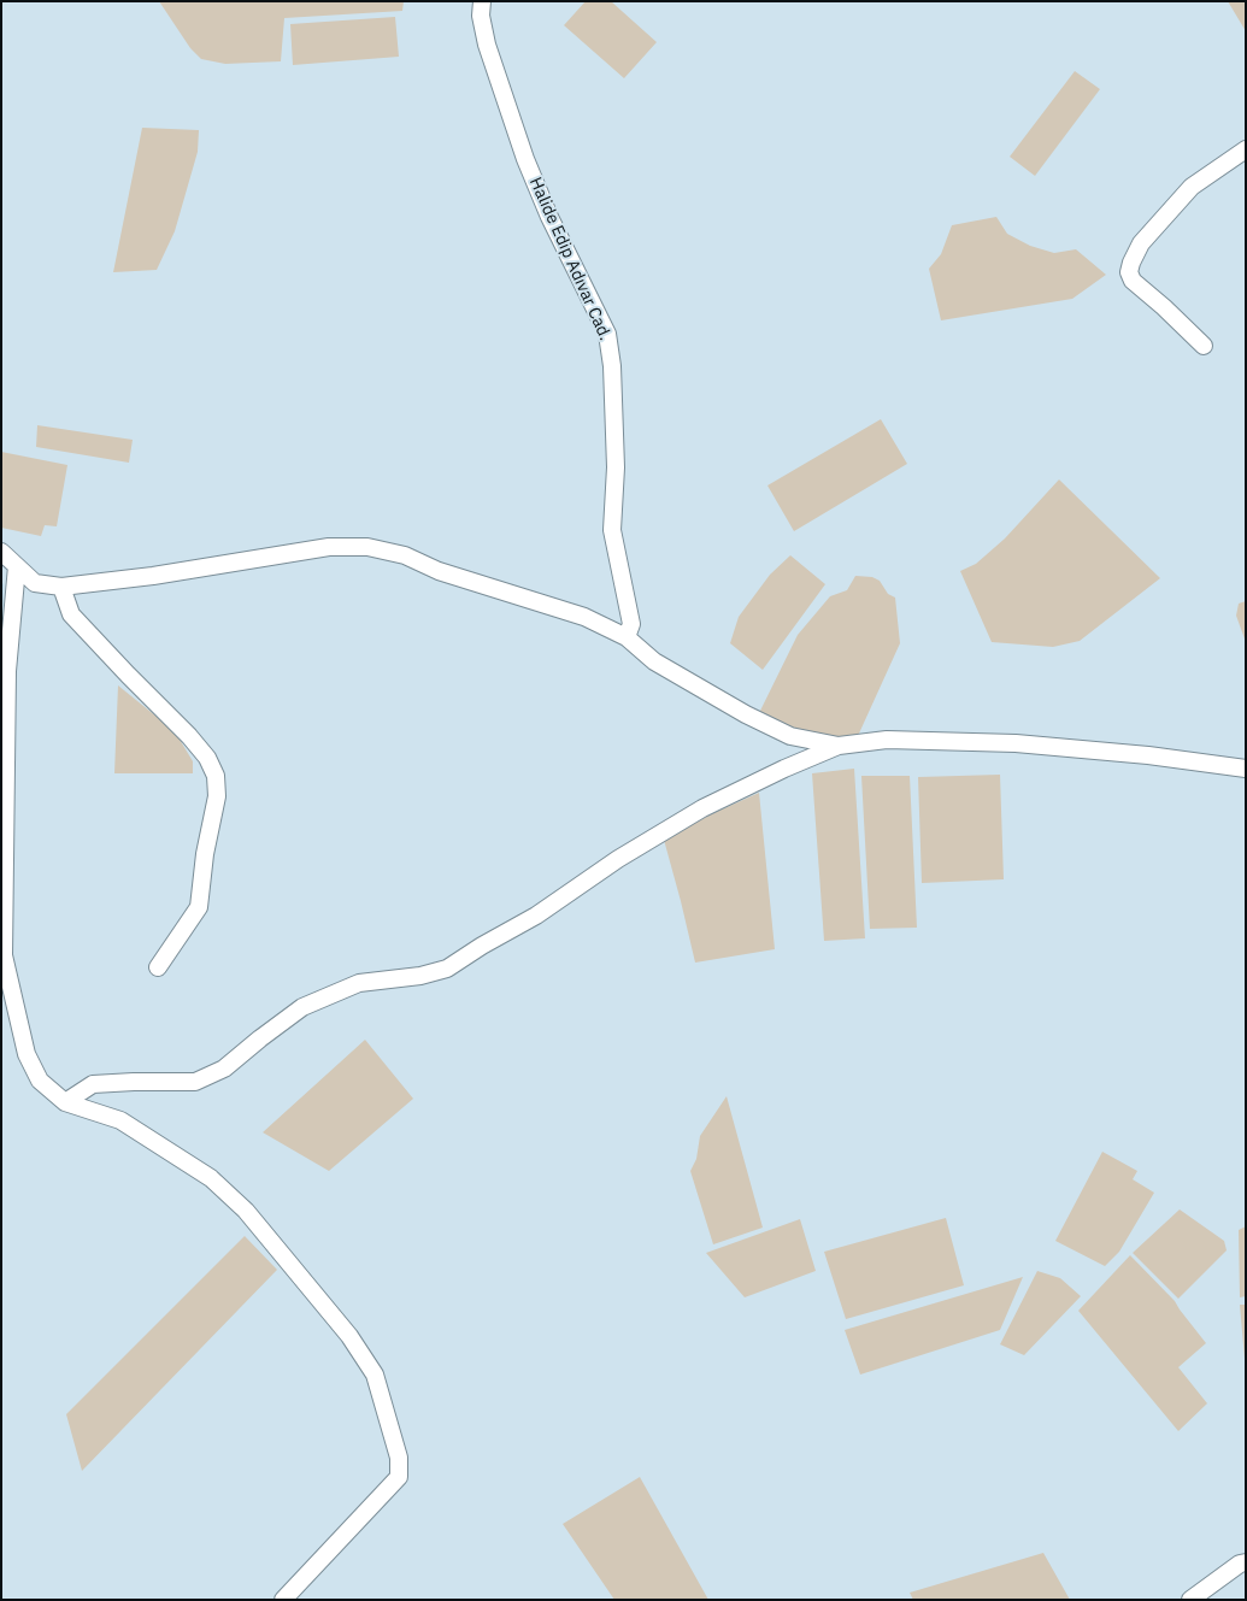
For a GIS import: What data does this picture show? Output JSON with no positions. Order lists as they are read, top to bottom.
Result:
{
  "streets": {
    "street": ["Halide Edip Adıvar Cad."]
  }
}
